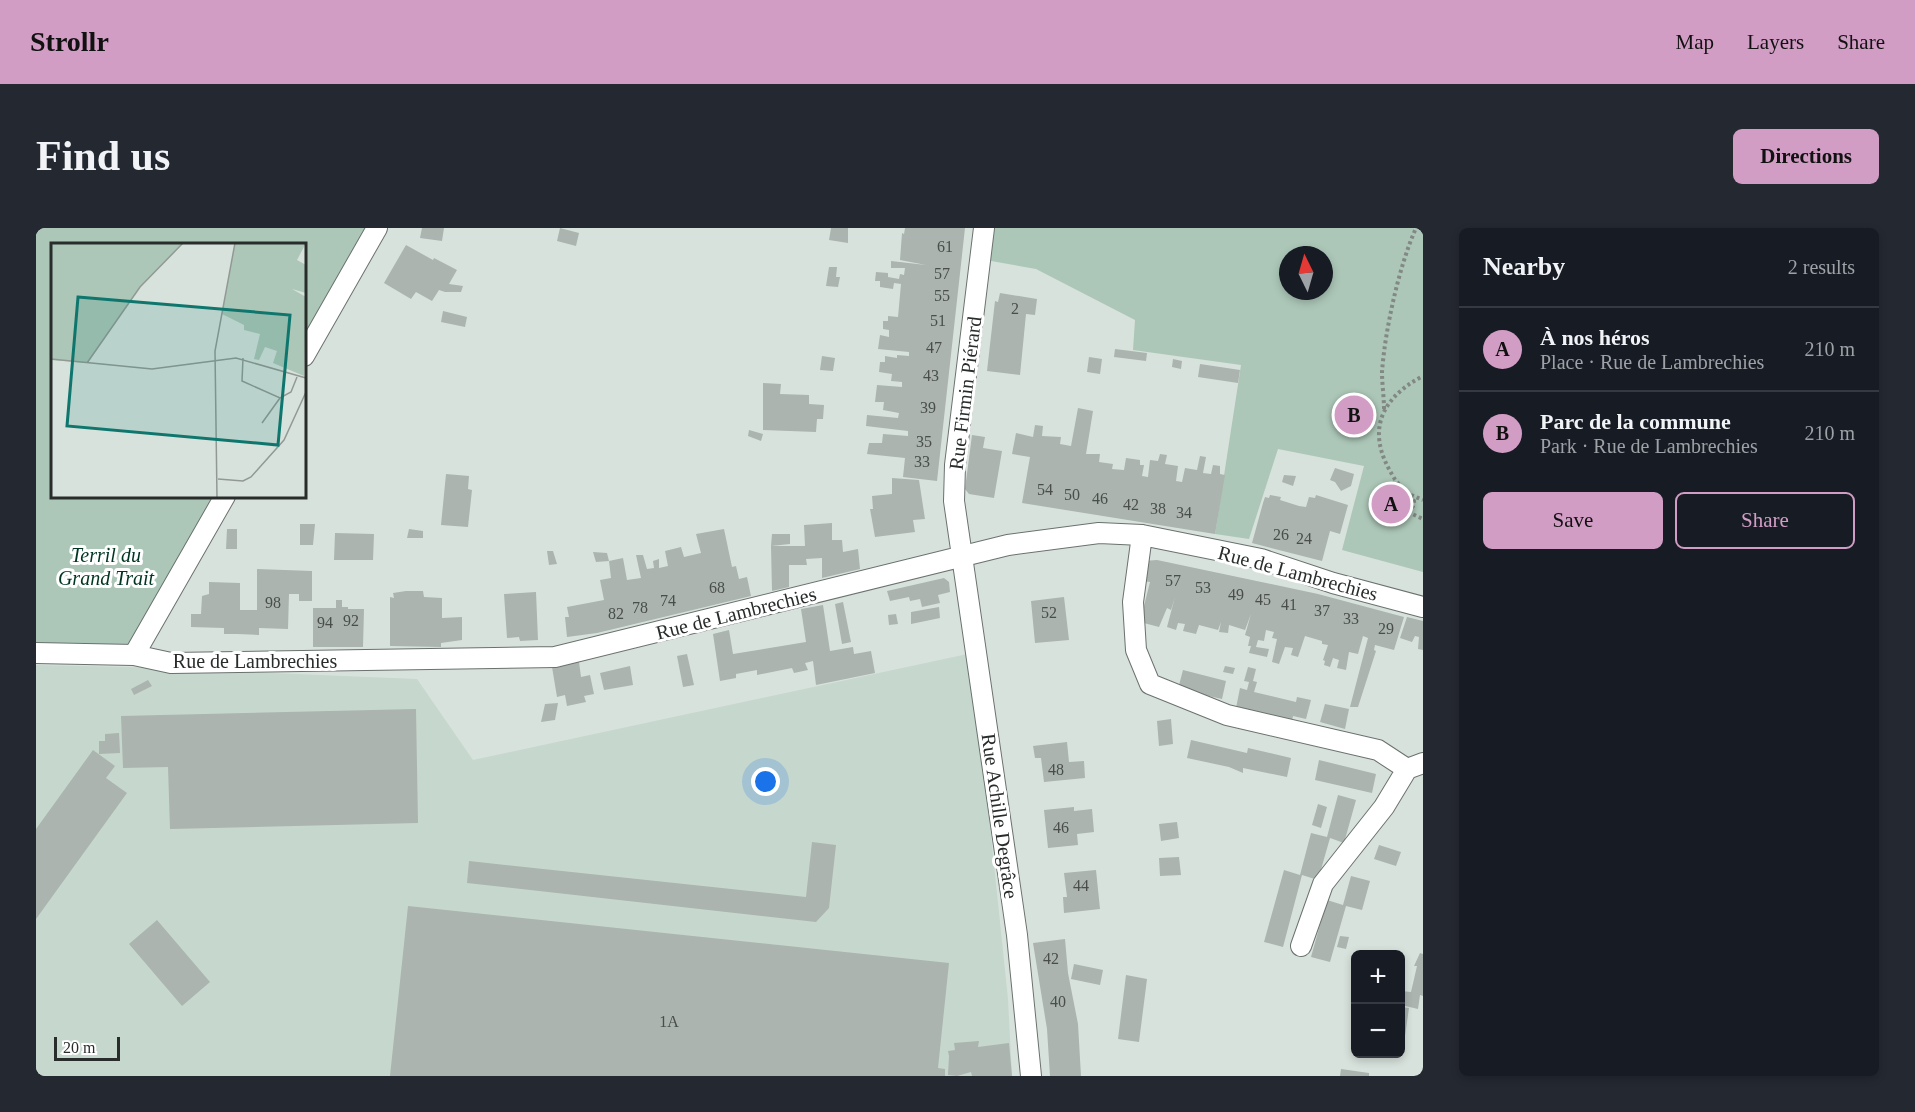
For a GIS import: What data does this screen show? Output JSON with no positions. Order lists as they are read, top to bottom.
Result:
{
  "streets": {
    "street": ["Rue Firmin Piérard", "Rue de Lambrechies", "Rue Achille Degrâce"]
  },
  "crossings": [
    ["Rue Firmin Piérard", "Rue de Lambrechies"],
    ["Rue Firmin Piérard", "Rue Achille Degrâce"],
    ["Rue de Lambrechies", "Rue Achille Degrâce"]
  ],
  "parks": ["Terril du Grand Trait"],
  "house_numbers": [
    "61",
    "57",
    "55",
    "2",
    "51",
    "47",
    "43",
    "39",
    "35",
    "33",
    "54",
    "50",
    "46",
    "42",
    "38",
    "34",
    "26",
    "24",
    "57",
    "68",
    "53",
    "49",
    "45",
    "74",
    "98",
    "41",
    "78",
    "37",
    "52",
    "82",
    "33",
    "92",
    "94",
    "29",
    "48",
    "46",
    "44",
    "42",
    "40",
    "1A"
  ],
  "scale_bar": "20 m",
  "north": "top",
  "page": {
    "header": "Strollr",
    "nav": ["Map", "Layers", "Share"],
    "buttons": [
      "Directions",
      ["Save", "Share"]
    ],
    "title": "Find us",
    "heading": ["Nearby", "2 results"],
    "list": [
      {
        "mark": "A",
        "name": "À nos héros",
        "note": "Place · Rue de Lambrechies",
        "value": "210 m"
      },
      {
        "mark": "B",
        "name": "Parc de la commune",
        "note": "Park · Rue de Lambrechies",
        "value": "210 m"
      }
    ],
    "pins": ["B", "A"],
    "map_buttons": ["+", "−"],
    "scale": "20 m"
  }
}
